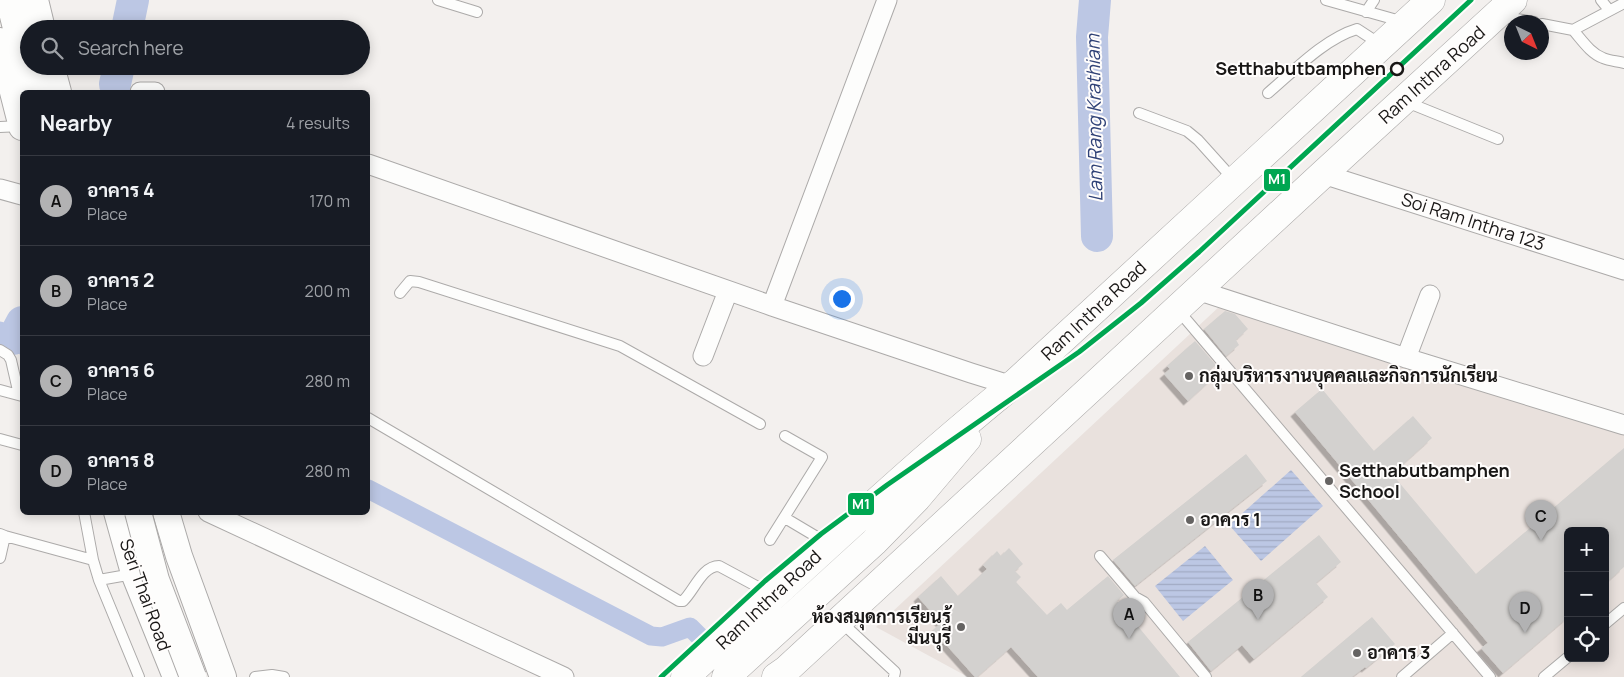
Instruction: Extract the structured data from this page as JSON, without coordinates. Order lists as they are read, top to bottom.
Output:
{
  "streets": {
    "highway": ["Ram Inthra Road"],
    "main road": ["Seri Thai Road"],
    "street": ["Soi Ram Inthra 123"]
  },
  "crossings": [
    ["Ram Inthra Road", "Soi Ram Inthra 123"]
  ],
  "water": ["Lam Rang Krathiam"],
  "places": [
    "Setthabutbamphen",
    "กลุ่มบริหารงานบุคคลและกิจการนักเรียน",
    "Setthabutbamphen School",
    "อาคาร 1",
    "ห้องสมุดการเรียนรู้ มีนบุรี",
    "อาคาร 3"
  ],
  "lines": ["transit line M1"],
  "north": "bottom right",
  "page": {
    "search": "Search here",
    "heading": ["Nearby", "4 results"],
    "list": [
      {
        "mark": "A",
        "name": "อาคาร 4",
        "note": "Place",
        "value": "170 m"
      },
      {
        "mark": "B",
        "name": "อาคาร 2",
        "note": "Place",
        "value": "200 m"
      },
      {
        "mark": "C",
        "name": "อาคาร 6",
        "note": "Place",
        "value": "280 m"
      },
      {
        "mark": "D",
        "name": "อาคาร 8",
        "note": "Place",
        "value": "280 m"
      }
    ],
    "pins": [
      "C",
      "B",
      "D",
      "A"
    ],
    "map_buttons": ["+", "−"]
  }
}
